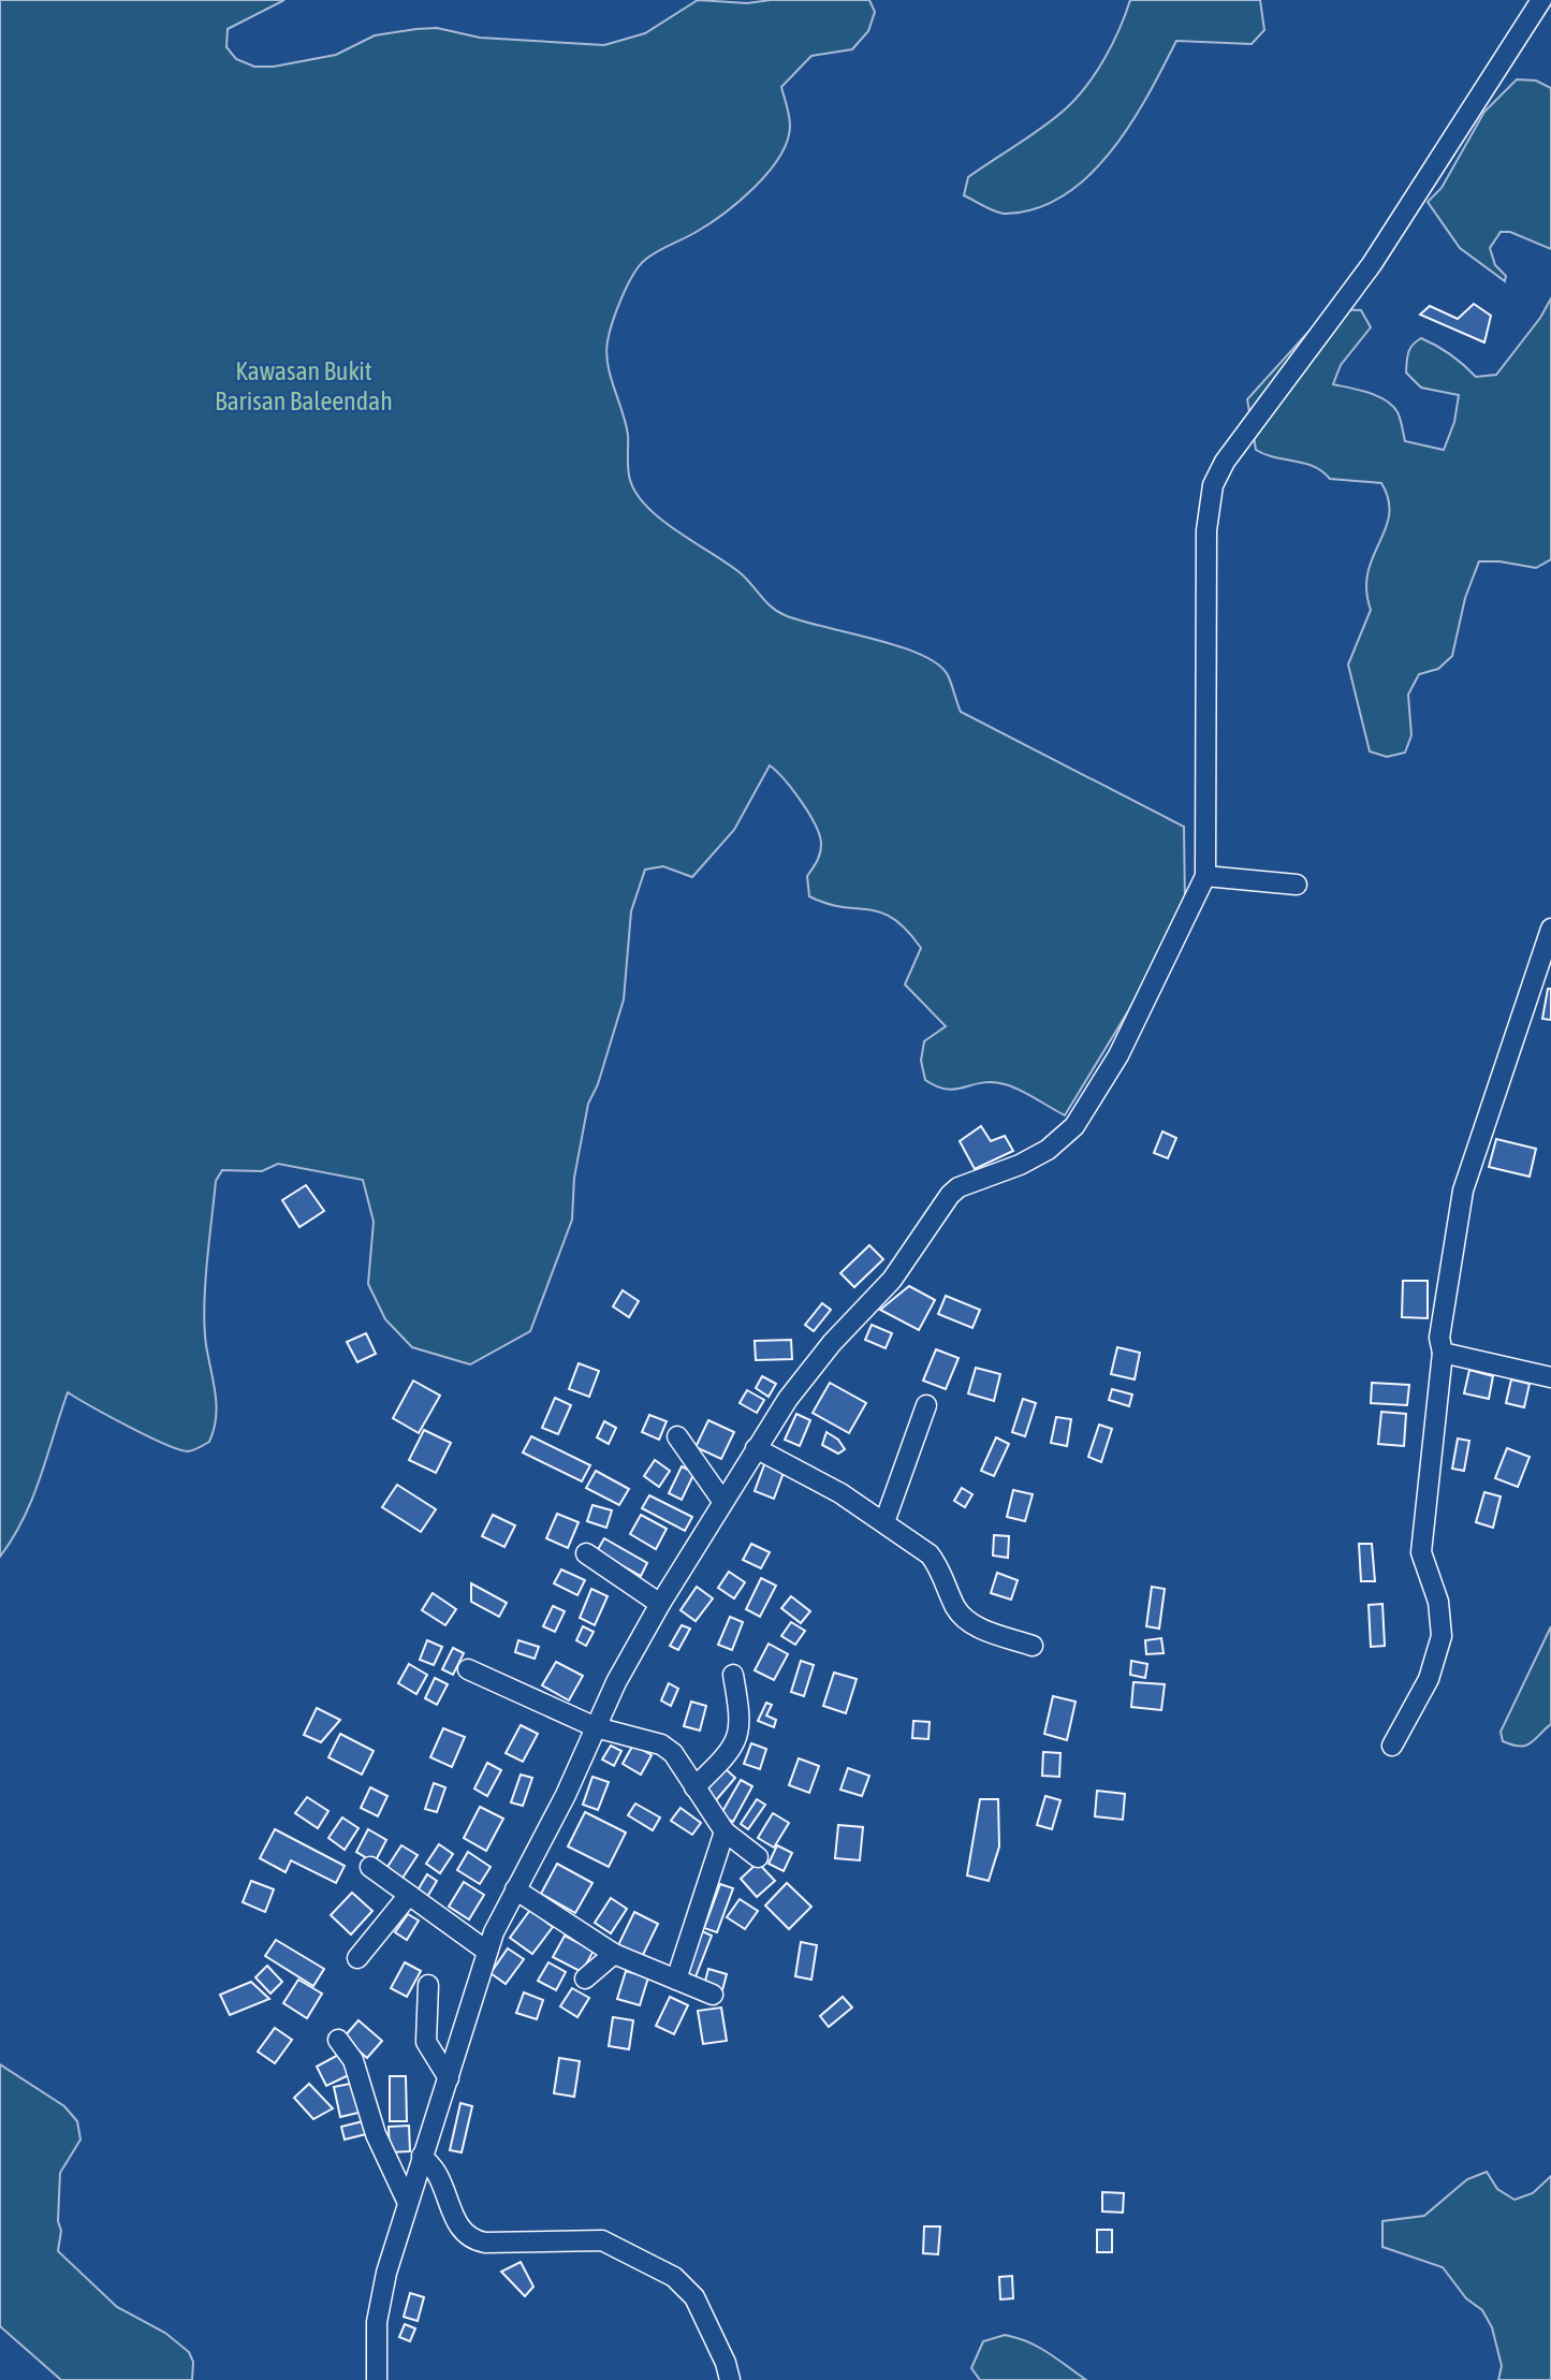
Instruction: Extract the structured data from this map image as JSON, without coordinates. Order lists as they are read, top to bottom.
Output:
{
  "parks": ["Kawasan Bukit Barisan Baleendah"]
}
